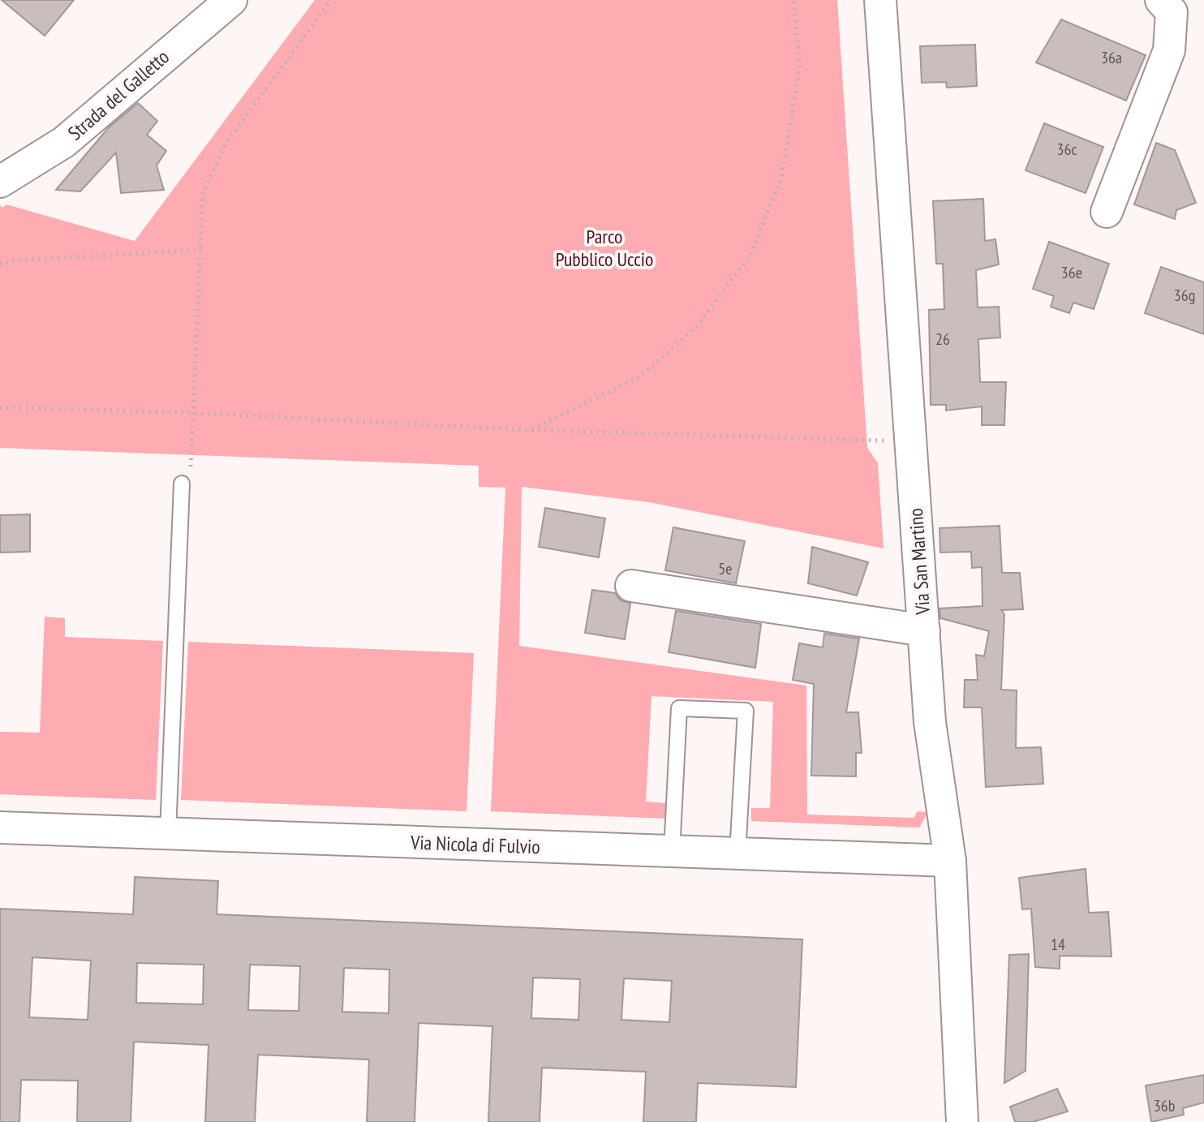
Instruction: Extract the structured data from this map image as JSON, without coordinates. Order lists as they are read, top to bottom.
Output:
{
  "streets": {
    "street": ["Strada del Galletto", "Via San Martino", "Via Nicola di Fulvio"]
  },
  "crossings": [
    ["Via San Martino", "Via Nicola di Fulvio"]
  ],
  "parks": ["Parco Pubblico Uccio"],
  "house_numbers": [
    "36a",
    "36c",
    "36e",
    "36g",
    "26",
    "5e",
    "14",
    "36b"
  ]
}
